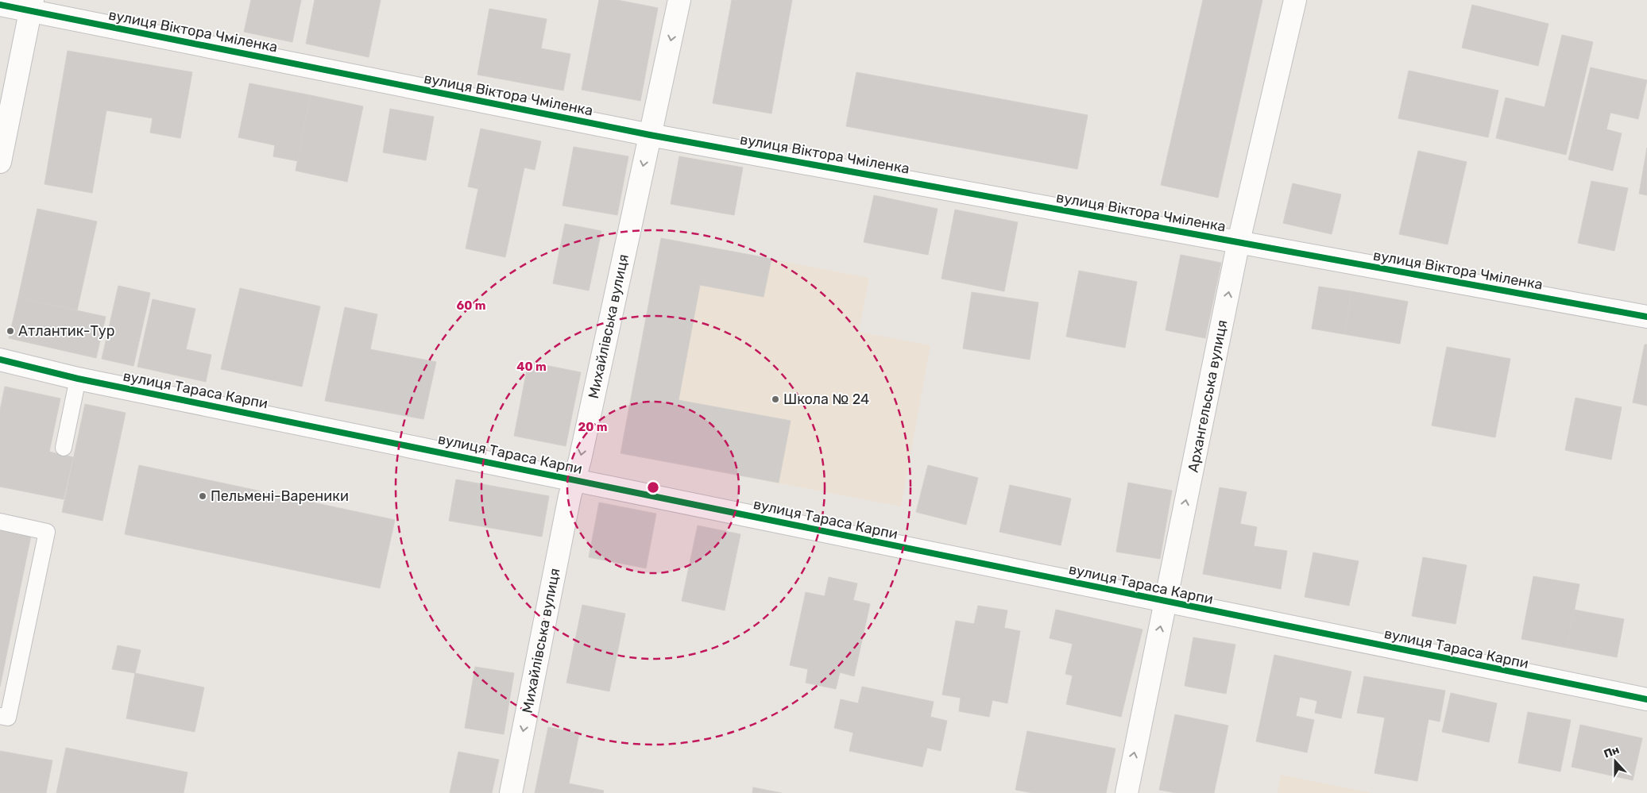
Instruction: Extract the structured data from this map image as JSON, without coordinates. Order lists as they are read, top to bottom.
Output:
{
  "streets": {
    "street": [
      "вулиця Віктора Чміленка",
      "Михайлівська вулиця",
      "вулиця Тараса Карпи",
      "Архангельська вулиця"
    ]
  },
  "crossings": [
    ["вулиця Віктора Чміленка", "Михайлівська вулиця"],
    ["вулиця Віктора Чміленка", "Архангельська вулиця"],
    ["Михайлівська вулиця", "вулиця Тараса Карпи"],
    ["вулиця Тараса Карпи", "Архангельська вулиця"]
  ],
  "one_way": ["Михайлівська вулиця", "Архангельська вулиця"],
  "places": ["Атлантик-Тур", "Школа № 24", "Пельмені-Вареники"],
  "north": "top",
  "rings": ["60 m", "40 m", "20 m"]
}
